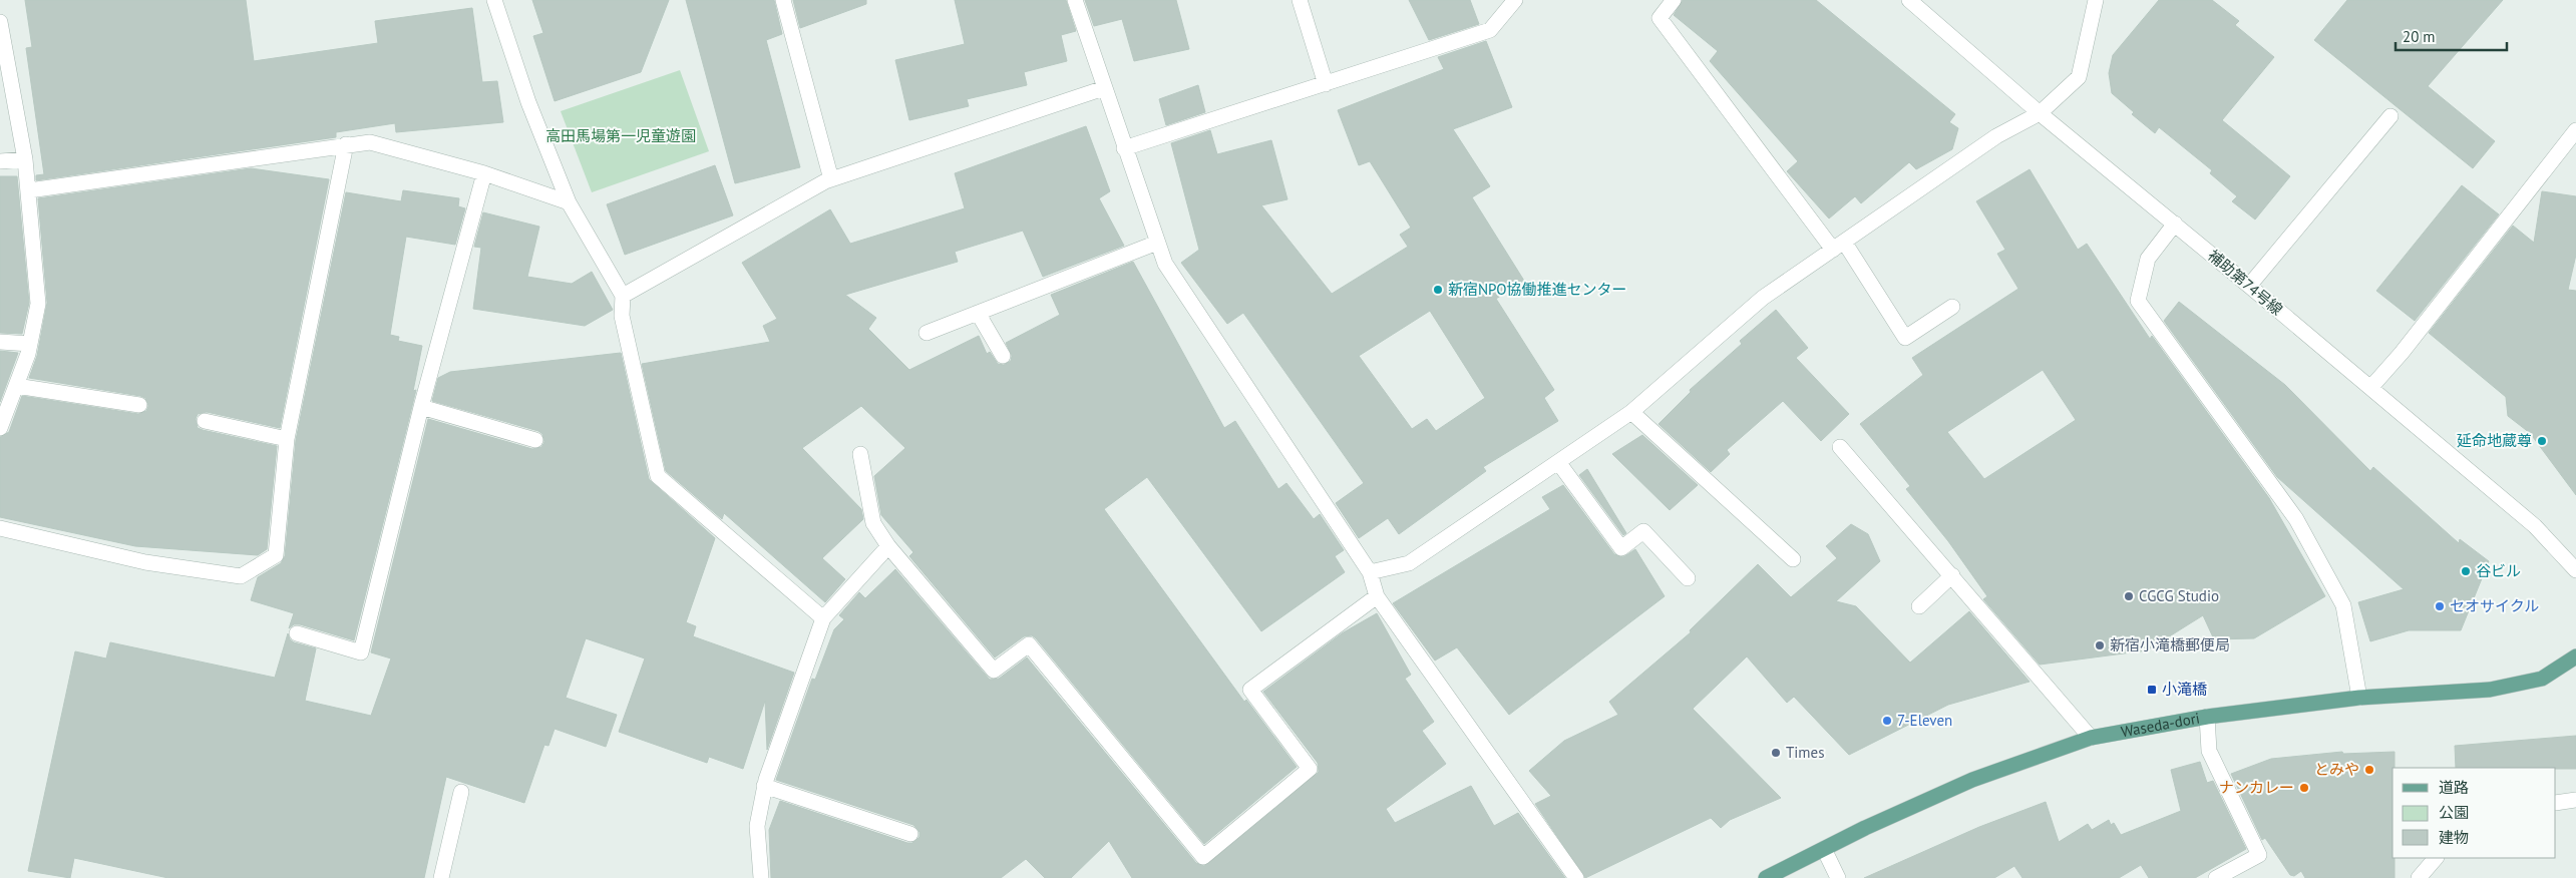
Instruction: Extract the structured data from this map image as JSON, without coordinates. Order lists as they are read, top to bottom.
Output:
{
  "streets": {
    "main road": ["Waseda-dori"],
    "street": ["補助第74号線"]
  },
  "parks": ["高田馬場第一児童遊園"],
  "places": {
    "other": [
      "新宿NPO協働推進センター",
      "延命地蔵尊",
      "谷ビル",
      "CGCG Studio",
      "セオサイクル",
      "新宿小滝橋郵便局",
      "7-Eleven",
      "Times",
      "とみや",
      "ナンカレー"
    ],
    "transit": ["小滝橋"]
  },
  "legend": ["道路", "公園", "建物"],
  "scale_bar": "20 m"
}
